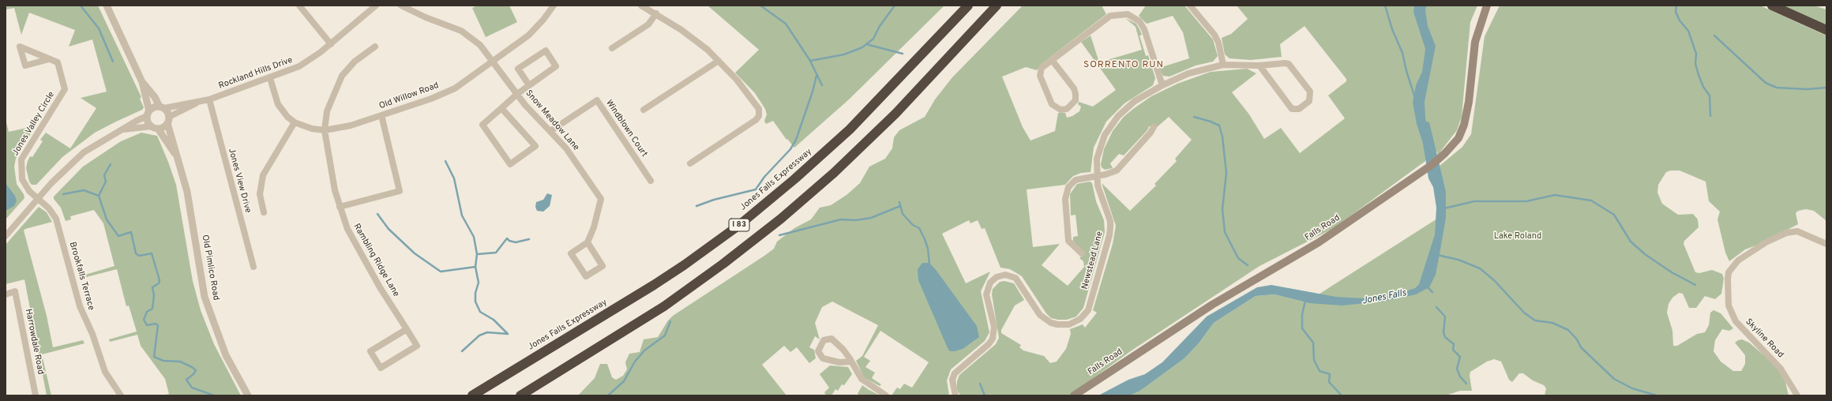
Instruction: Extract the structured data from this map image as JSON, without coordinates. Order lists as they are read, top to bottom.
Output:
{
  "streets": {
    "highway": ["Jones Falls Expressway", "I 83"],
    "main road": ["Falls Road"],
    "street": [
      "Rockland Hills Drive",
      "Old Willow Road",
      "Snow Meadow Lane",
      "Jones Valley Circle",
      "Windblown Court",
      "Jones View Drive",
      "Rambling Ridge Lane",
      "Newstead Lane",
      "Old Pimlico Road",
      "Brookfalls Terrace",
      "Skyline Road",
      "Harrowdale Road"
    ]
  },
  "crossings": [
    ["Rockland Hills Drive", "Old Willow Road"],
    ["Rockland Hills Drive", "Jones View Drive"],
    ["Rockland Hills Drive", "Old Pimlico Road"],
    ["Old Willow Road", "Snow Meadow Lane"],
    ["Old Willow Road", "Rambling Ridge Lane"],
    ["Snow Meadow Lane", "Windblown Court"],
    ["Jones Valley Circle", "Brookfalls Terrace"]
  ],
  "districts": ["SORRENTO RUN"],
  "water": ["Jones Falls"],
  "parks": ["Lake Roland"]
}
